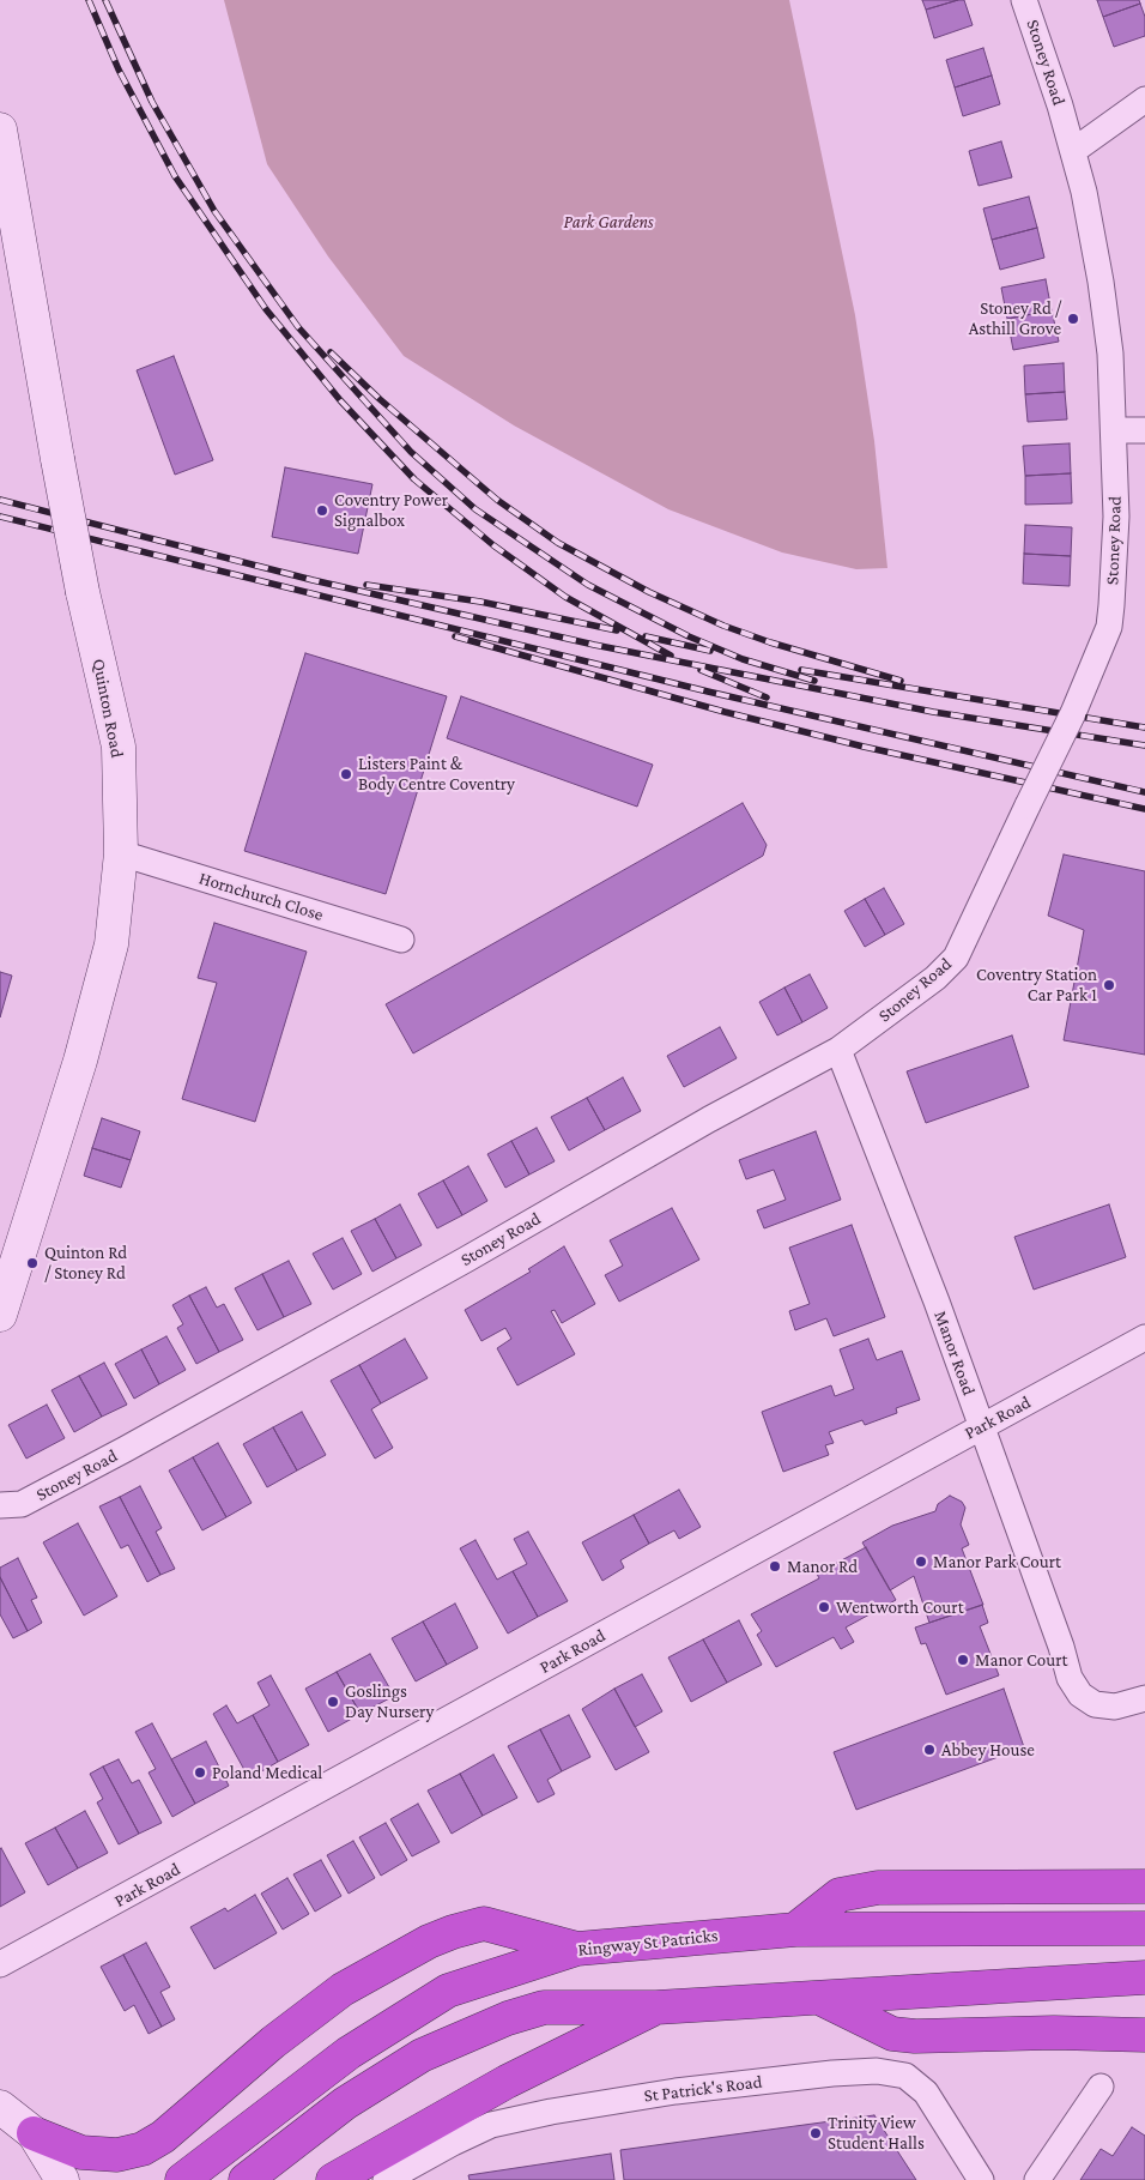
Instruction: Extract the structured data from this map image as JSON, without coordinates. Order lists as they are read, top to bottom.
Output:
{
  "streets": {
    "highway": ["Ringway St Patricks"],
    "street": [
      "Stoney Road",
      "Quinton Road",
      "Hornchurch Close",
      "Manor Road",
      "Park Road",
      "St Patrick's Road"
    ]
  },
  "crossings": [
    ["Stoney Road", "Manor Road"],
    ["Quinton Road", "Hornchurch Close"],
    ["Manor Road", "Park Road"]
  ],
  "parks": ["Park Gardens"],
  "places": [
    "Stoney Rd / Asthill Grove",
    "Coventry Power Signalbox",
    "Listers Paint & Body Centre Coventry",
    "Coventry Station Car Park 1",
    "Quinton Rd / Stoney Rd",
    "Manor Park Court",
    "Manor Rd",
    "Wentworth Court",
    "Manor Court",
    "Goslings Day Nursery",
    "Abbey House",
    "Poland Medical",
    "Trinity View Student Halls"
  ]
}
